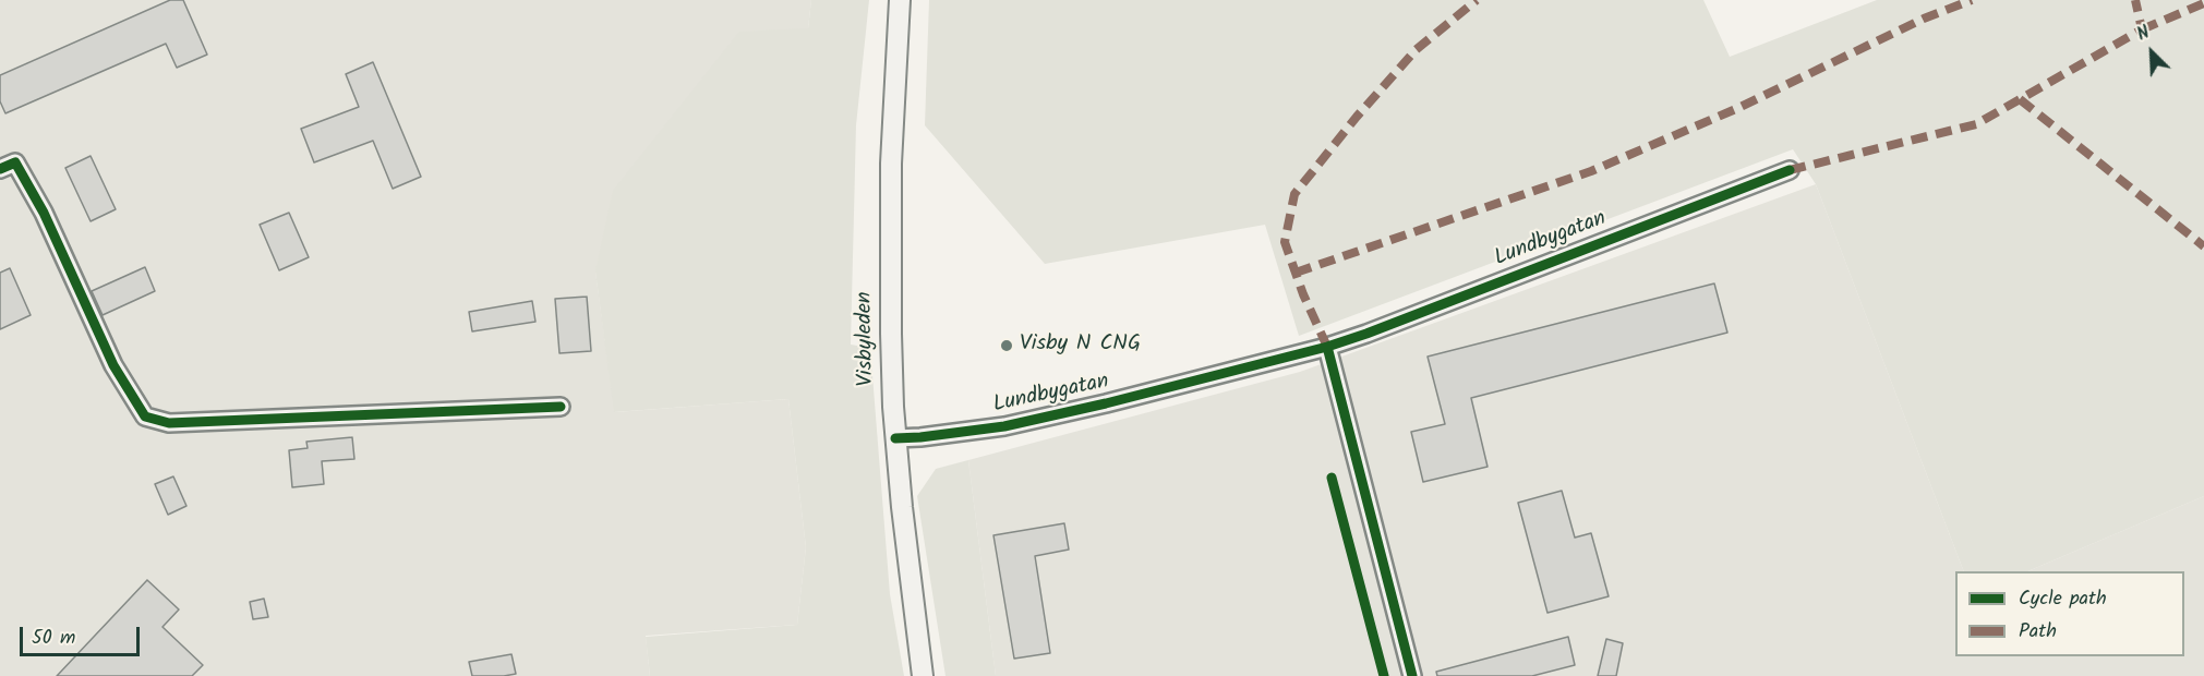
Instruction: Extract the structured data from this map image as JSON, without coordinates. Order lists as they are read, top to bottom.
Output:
{
  "streets": {
    "main road": ["Visbyleden"],
    "street": ["Lundbygatan"]
  },
  "crossings": [
    ["Lundbygatan", "Visbyleden"]
  ],
  "places": ["Visby N CNG"],
  "legend": ["Cycle path", "Path"],
  "scale_bar": "50 m",
  "north": "top left"
}
